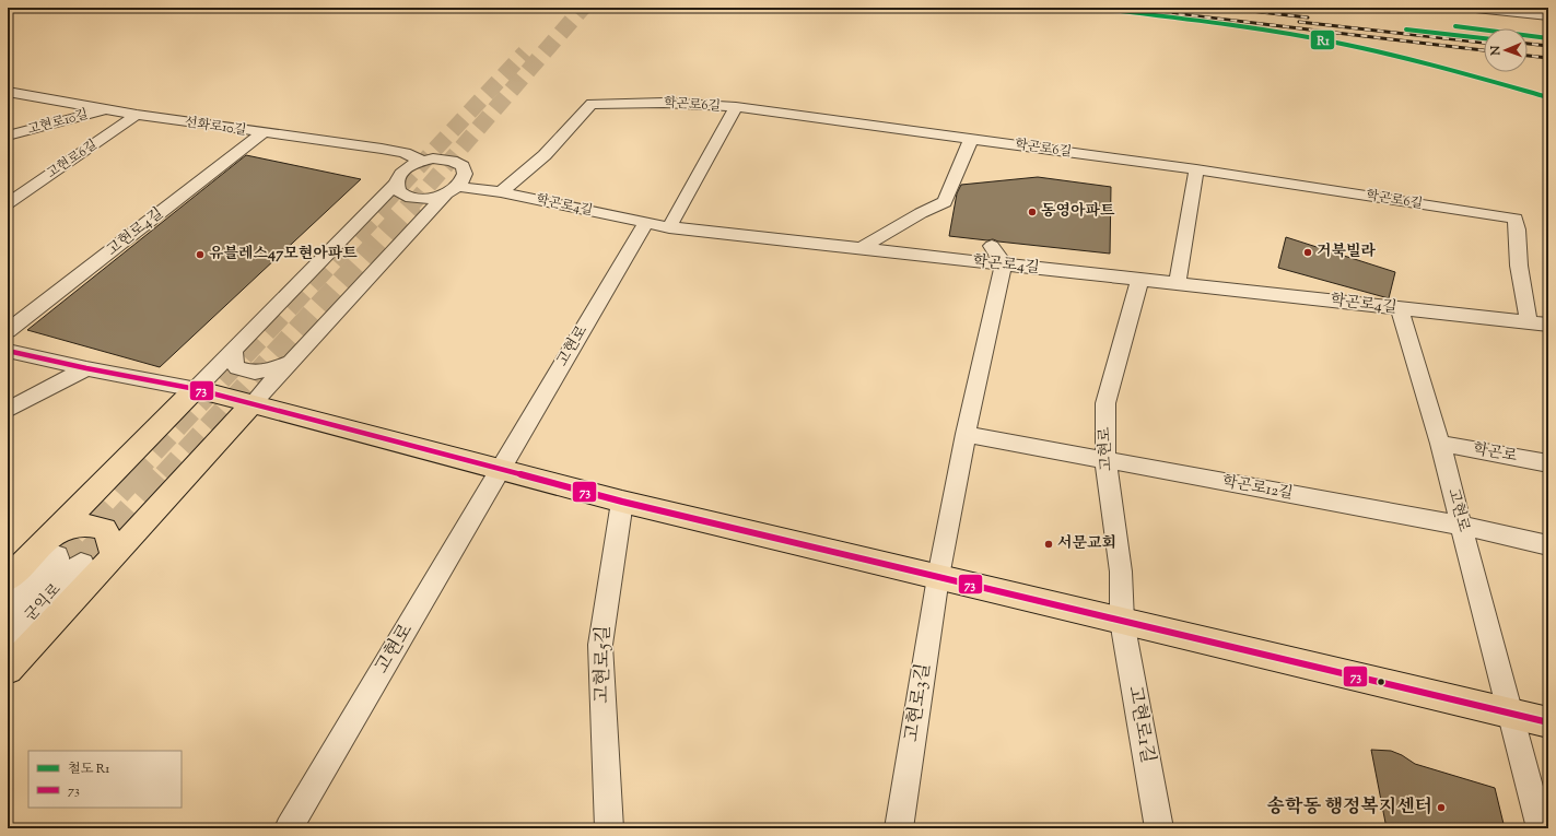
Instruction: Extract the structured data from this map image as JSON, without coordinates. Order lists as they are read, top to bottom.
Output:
{
  "streets": {
    "street": [
      "학곤로6길",
      "고현로10길",
      "선화로10길",
      "고현로6길",
      "학곤로4길",
      "고현로4길",
      "고현로",
      "학곤로",
      "학곤로12길",
      "군익로",
      "고현로5길",
      "고현로3길",
      "고현로1길"
    ]
  },
  "crossings": [
    ["학곤로6길", "학곤로4길"],
    ["고현로10길", "선화로10길"],
    ["선화로10길", "고현로6길"],
    ["선화로10길", "고현로4길"],
    ["학곤로4길", "고현로"],
    ["고현로", "학곤로"],
    ["고현로", "학곤로12길"],
    ["고현로", "고현로1길"]
  ],
  "places": [
    "동영아파트",
    "거북빌라",
    "유블레스47모현아파트",
    "서문교회",
    "송학동 행정복지센터"
  ],
  "lines": ["rail line R1", "transit line 73"],
  "legend": ["철도 R1", "73"],
  "north": "left"
}
